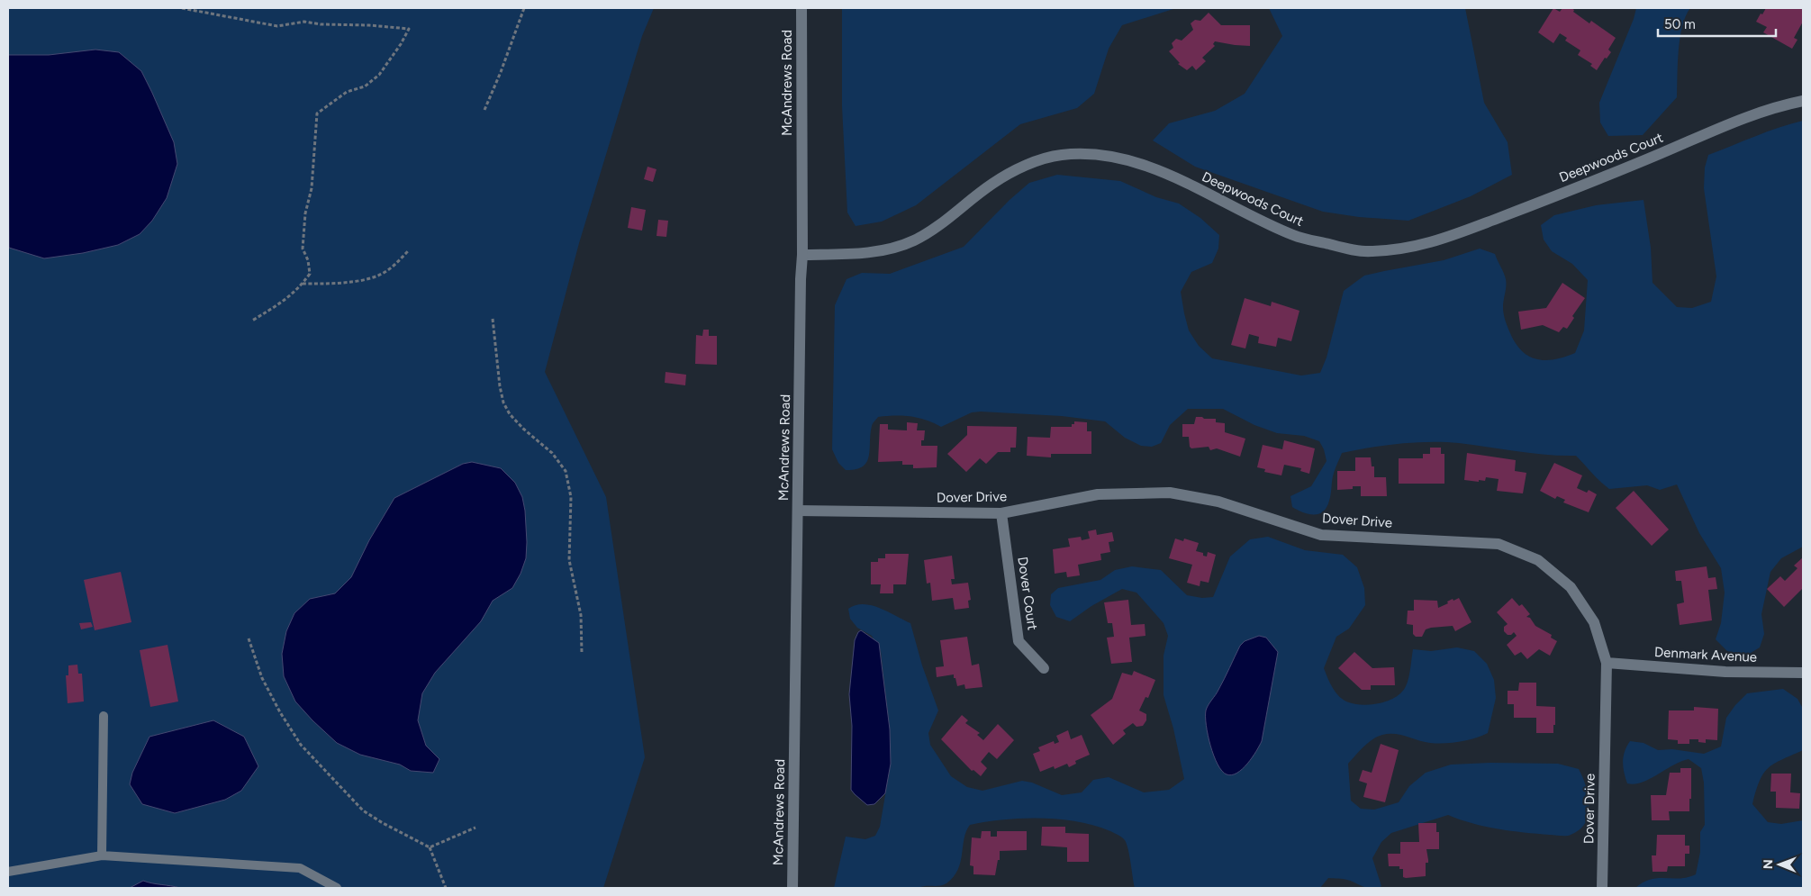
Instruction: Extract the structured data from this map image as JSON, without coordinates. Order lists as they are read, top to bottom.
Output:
{
  "streets": {
    "street": [
      "McAndrews Road",
      "Deepwoods Court",
      "Dover Drive",
      "Dover Court",
      "Denmark Avenue"
    ]
  },
  "crossings": [
    ["McAndrews Road", "Deepwoods Court"],
    ["McAndrews Road", "Dover Drive"],
    ["Dover Drive", "Dover Court"],
    ["Dover Drive", "Denmark Avenue"]
  ],
  "scale_bar": "50 m",
  "north": "left"
}
